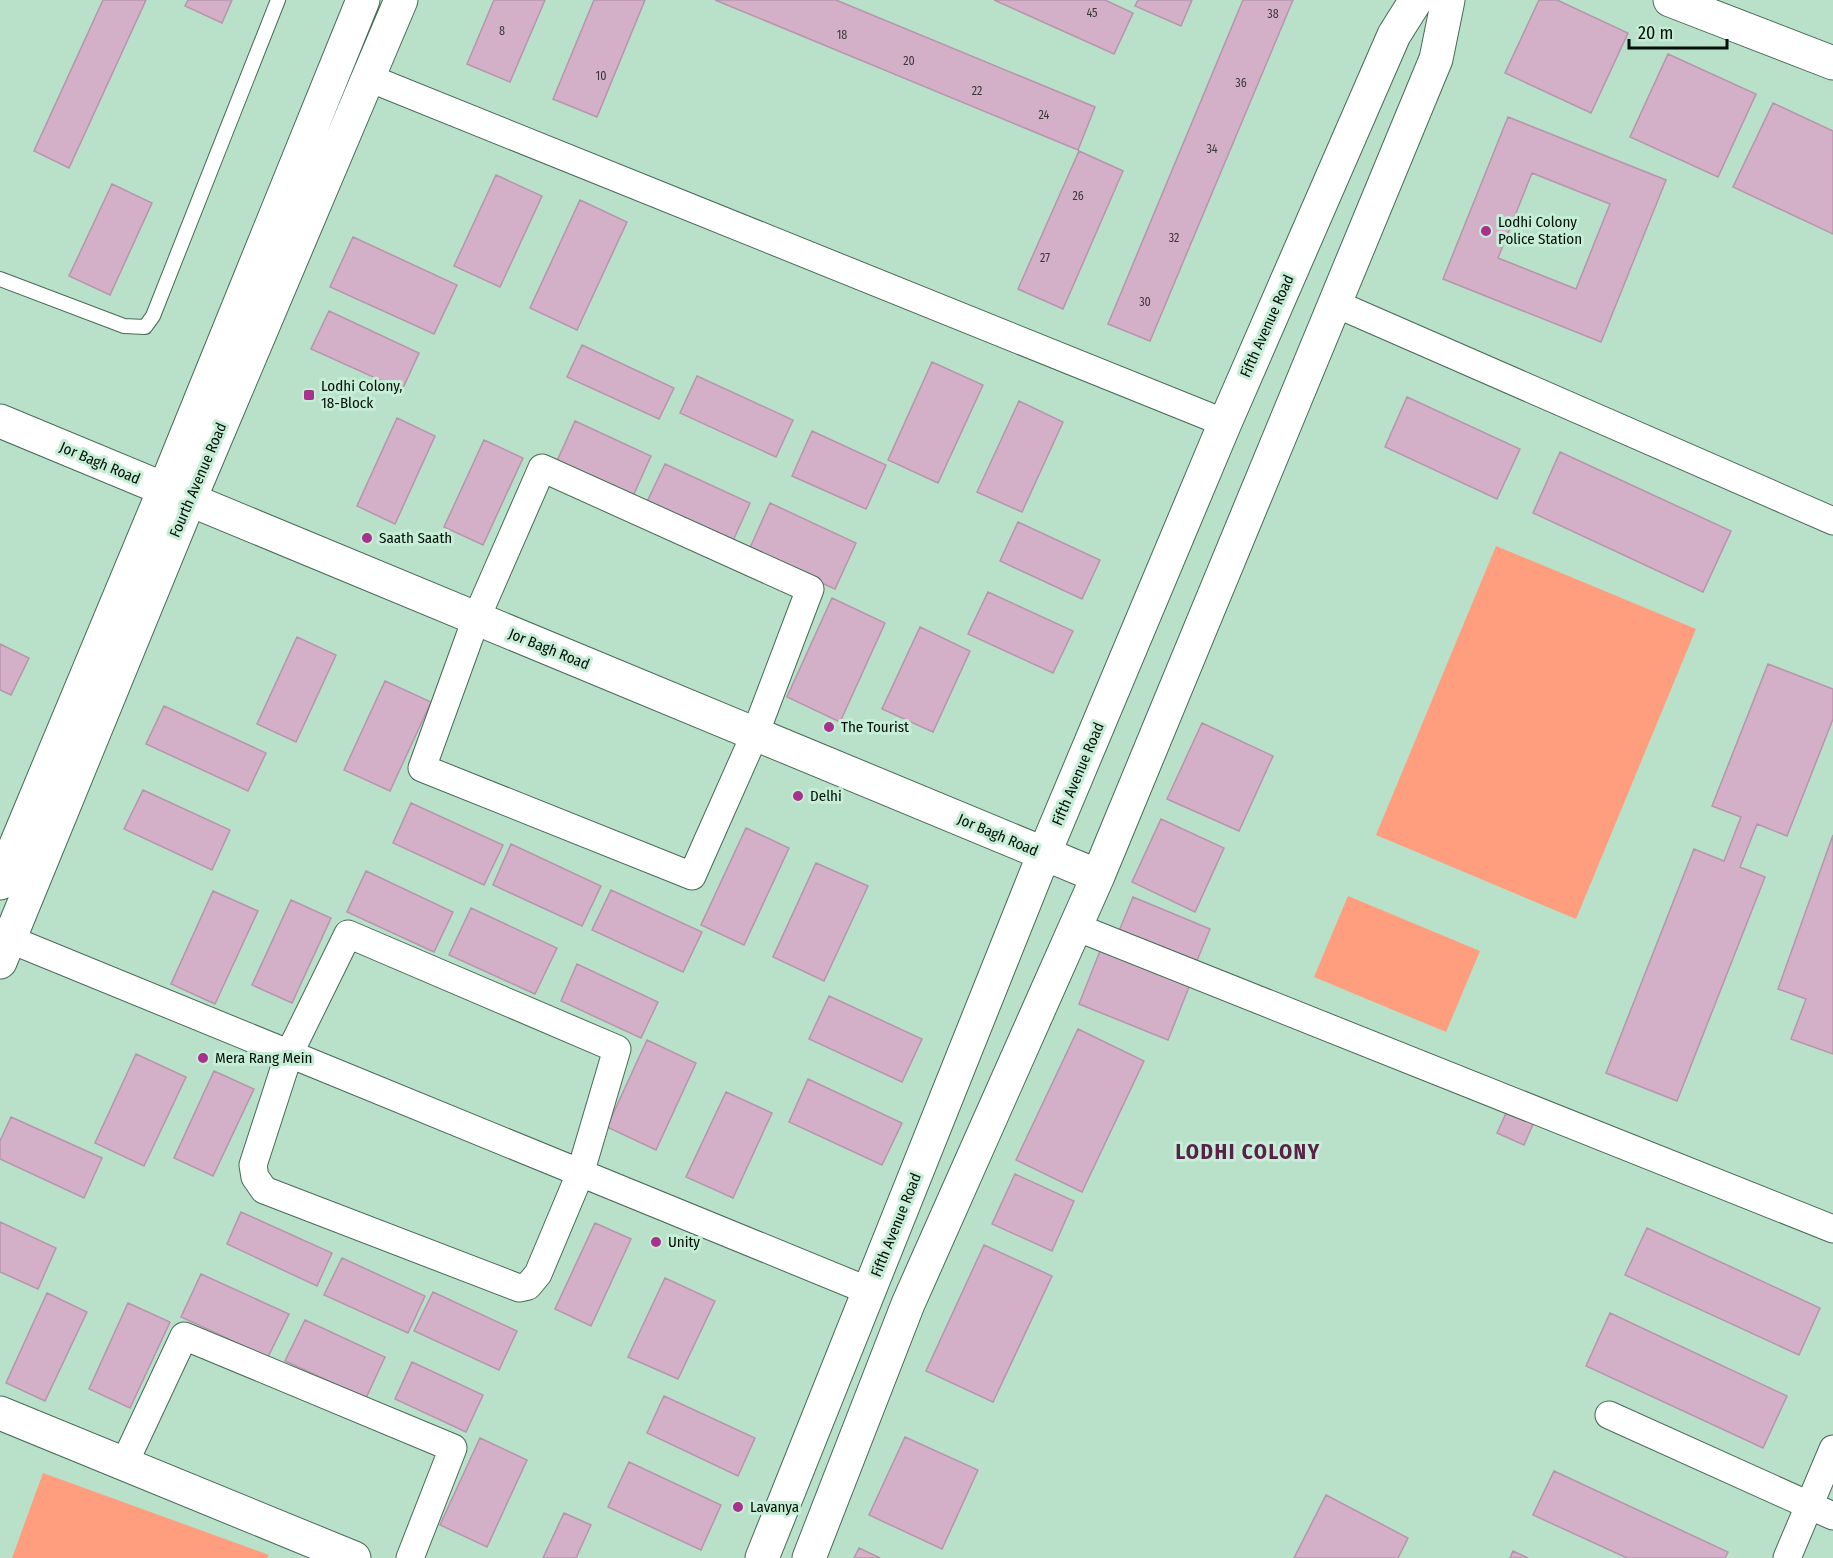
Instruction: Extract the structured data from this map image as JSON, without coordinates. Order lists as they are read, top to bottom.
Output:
{
  "streets": {
    "street": ["Fifth Avenue Road", "Jor Bagh Road", "Fourth Avenue Road"]
  },
  "crossings": [
    ["Fifth Avenue Road", "Jor Bagh Road"],
    ["Jor Bagh Road", "Fourth Avenue Road"]
  ],
  "districts": ["LODHI COLONY"],
  "places": {
    "other": [
      "Lodhi Colony Police Station",
      "Saath Saath",
      "The Tourist",
      "Delhi",
      "Mera Rang Mein",
      "Unity",
      "Lavanya"
    ],
    "transit": ["Lodhi Colony, 18-Block"]
  },
  "house_numbers": [
    "45",
    "38",
    "8",
    "18",
    "20",
    "10",
    "36",
    "22",
    "24",
    "34",
    "26",
    "32",
    "27",
    "30"
  ],
  "scale_bar": "20 m"
}
